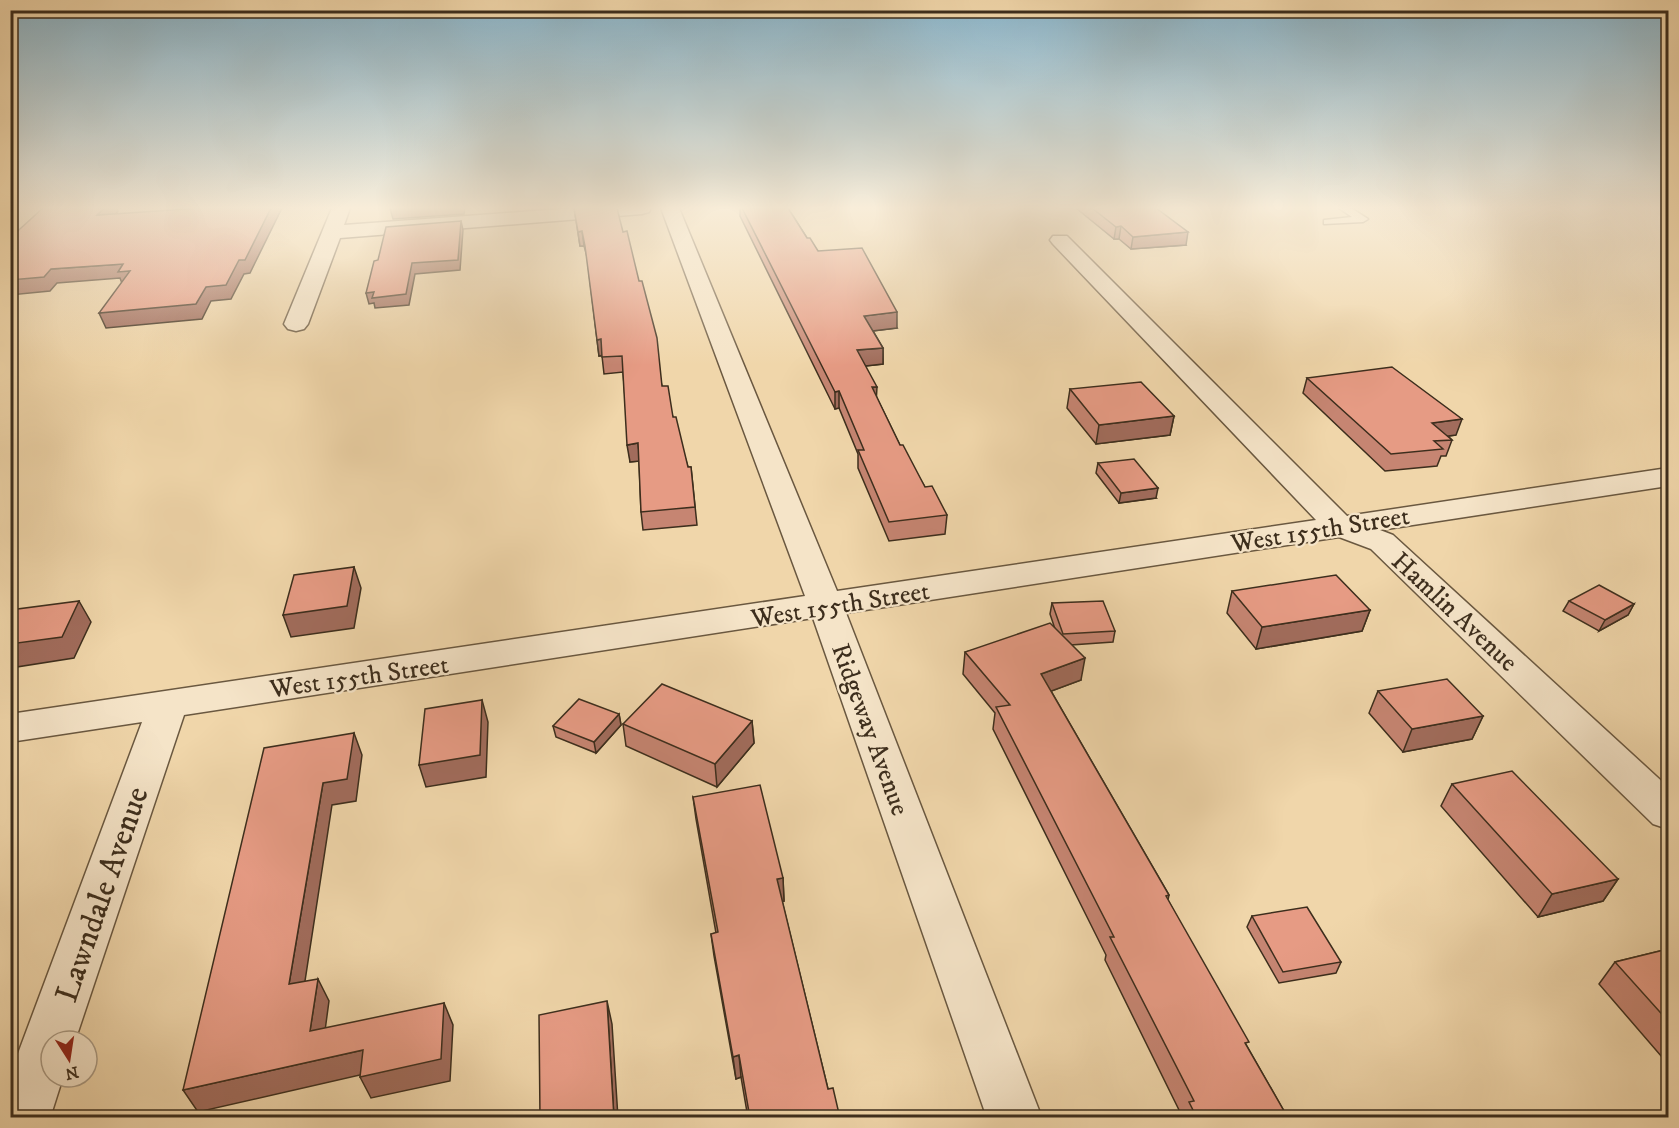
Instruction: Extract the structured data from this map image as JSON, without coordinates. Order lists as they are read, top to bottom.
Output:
{
  "streets": {
    "street": [
      "West 155th Street",
      "Hamlin Avenue",
      "Ridgeway Avenue",
      "Lawndale Avenue"
    ]
  },
  "crossings": [
    ["West 155th Street", "Hamlin Avenue"],
    ["West 155th Street", "Ridgeway Avenue"],
    ["West 155th Street", "Lawndale Avenue"]
  ],
  "north": "bottom"
}
